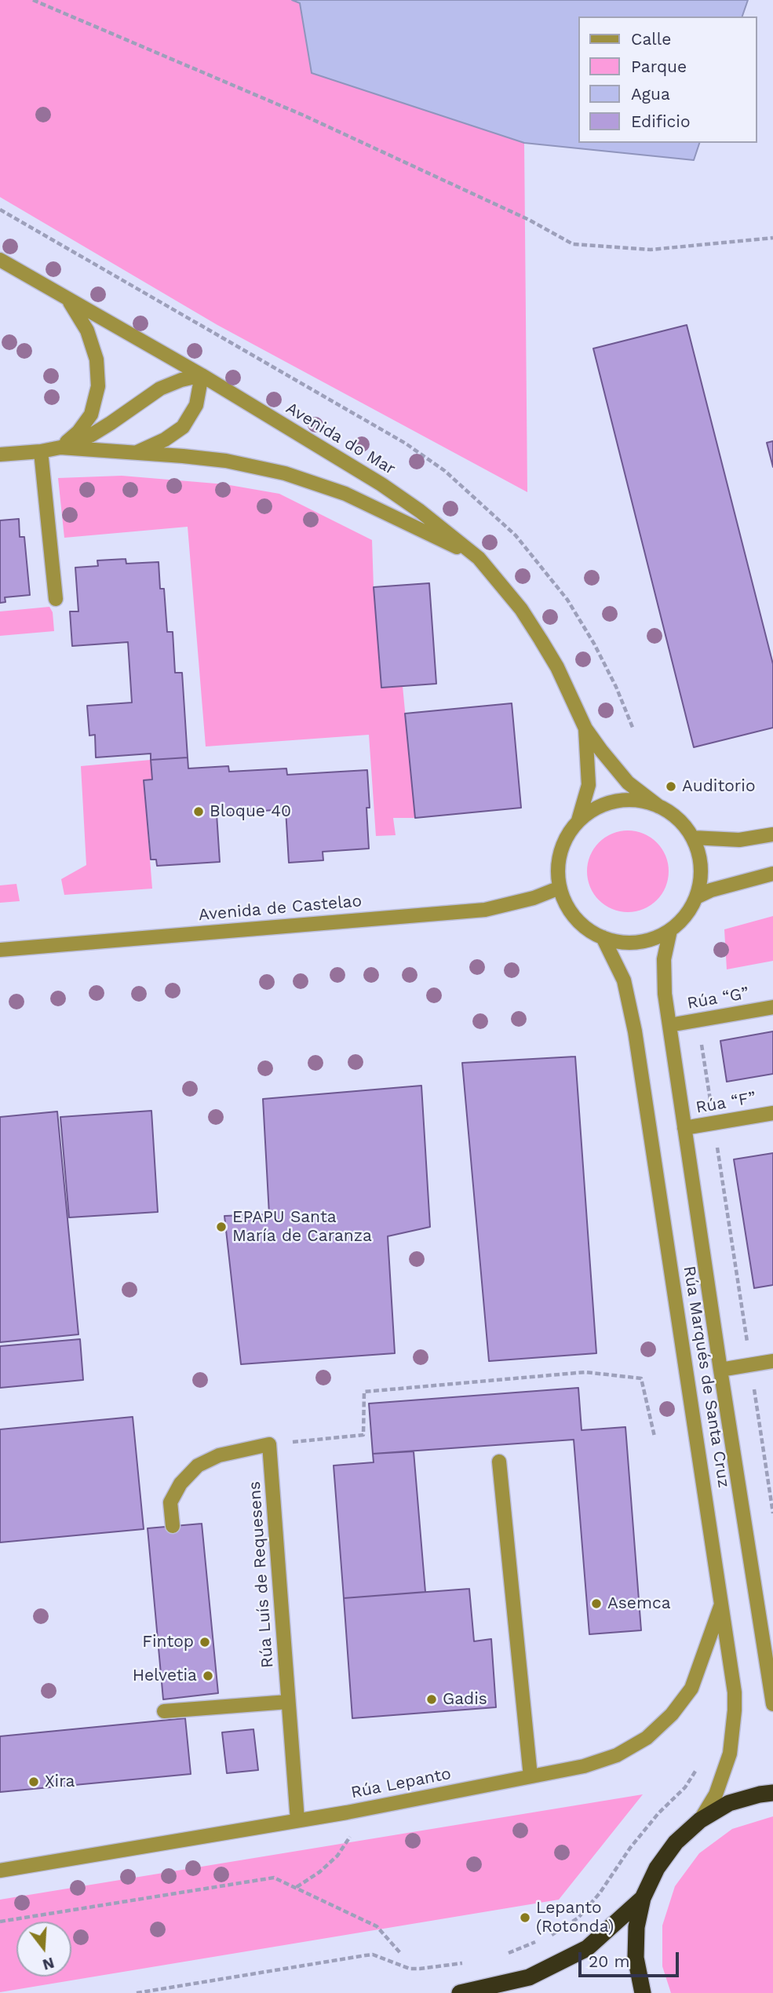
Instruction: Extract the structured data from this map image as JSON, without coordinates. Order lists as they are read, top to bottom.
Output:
{
  "streets": {
    "street": [
      "Avenida do Mar",
      "Avenida de Castelao",
      "Rúa “G”",
      "Rúa “F”",
      "Rúa Marqués de Santa Cruz",
      "Rúa Luís de Requesens",
      "Rúa Lepanto"
    ]
  },
  "crossings": [
    ["Avenida do Mar", "Avenida de Castelao"],
    ["Avenida do Mar", "Rúa Marqués de Santa Cruz"],
    ["Avenida de Castelao", "Rúa Marqués de Santa Cruz"],
    ["Rúa “G”", "Rúa Marqués de Santa Cruz"],
    ["Rúa “F”", "Rúa Marqués de Santa Cruz"],
    ["Rúa Marqués de Santa Cruz", "Rúa Lepanto"],
    ["Rúa Luís de Requesens", "Rúa Lepanto"]
  ],
  "places": [
    "Auditorio",
    "Bloque 40",
    "EPAPU Santa María de Caranza",
    "Asemca",
    "Fintop",
    "Helvetia",
    "Gadis",
    "Xira",
    "Lepanto (Rotonda)"
  ],
  "legend": [
    "Calle",
    "Parque",
    "Agua",
    "Edificio"
  ],
  "scale_bar": "20 m",
  "north": "bottom"
}
